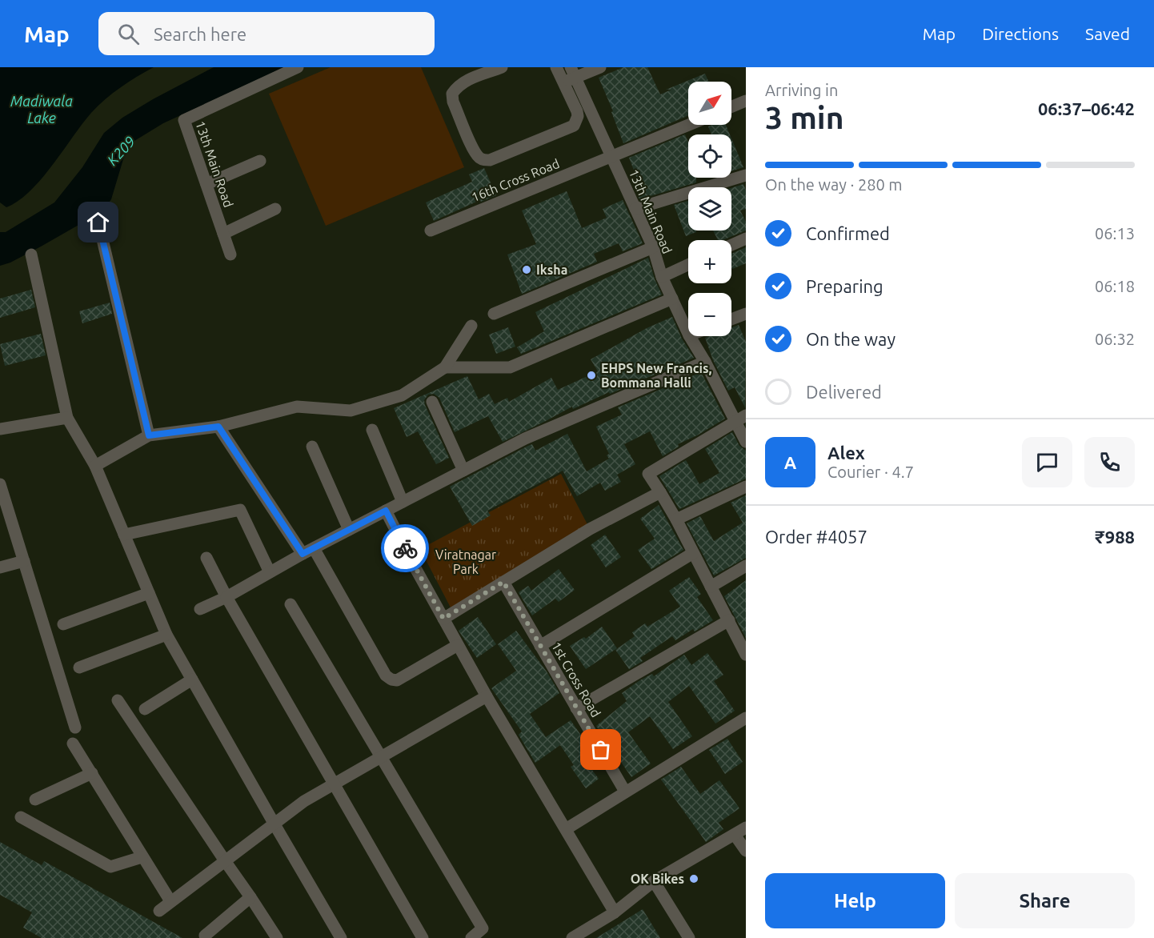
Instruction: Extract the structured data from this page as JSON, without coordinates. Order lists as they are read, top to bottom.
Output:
{
  "streets": {
    "street": ["13th Main Road", "16th Cross Road", "1st Cross Road"]
  },
  "crossings": [
    ["13th Main Road", "16th Cross Road"]
  ],
  "water": ["Madiwala Lake", "K209"],
  "parks": ["Viratnagar Park"],
  "places": ["Iksha", "EHPS New Francis, Bommana Halli", "OK Bikes"],
  "north": "top right",
  "page": {
    "header": "Map",
    "search": "Search here",
    "nav": ["Map", "Directions", "Saved"],
    "heading": ["3 min", "Arriving in", "06:37–06:42"],
    "panel": [
      "Alex",
      "Courier · 4.7",
      "Order #4057",
      "₹988"
    ],
    "map_buttons": ["+", "−"],
    "bar": "On the way · 280 m",
    "list": [
      ["Confirmed", "06:13"],
      ["Preparing", "06:18"],
      ["On the way", "06:32"],
      "Delivered"
    ],
    "round": "A",
    "buttons": ["Help", "Share"]
  }
}
